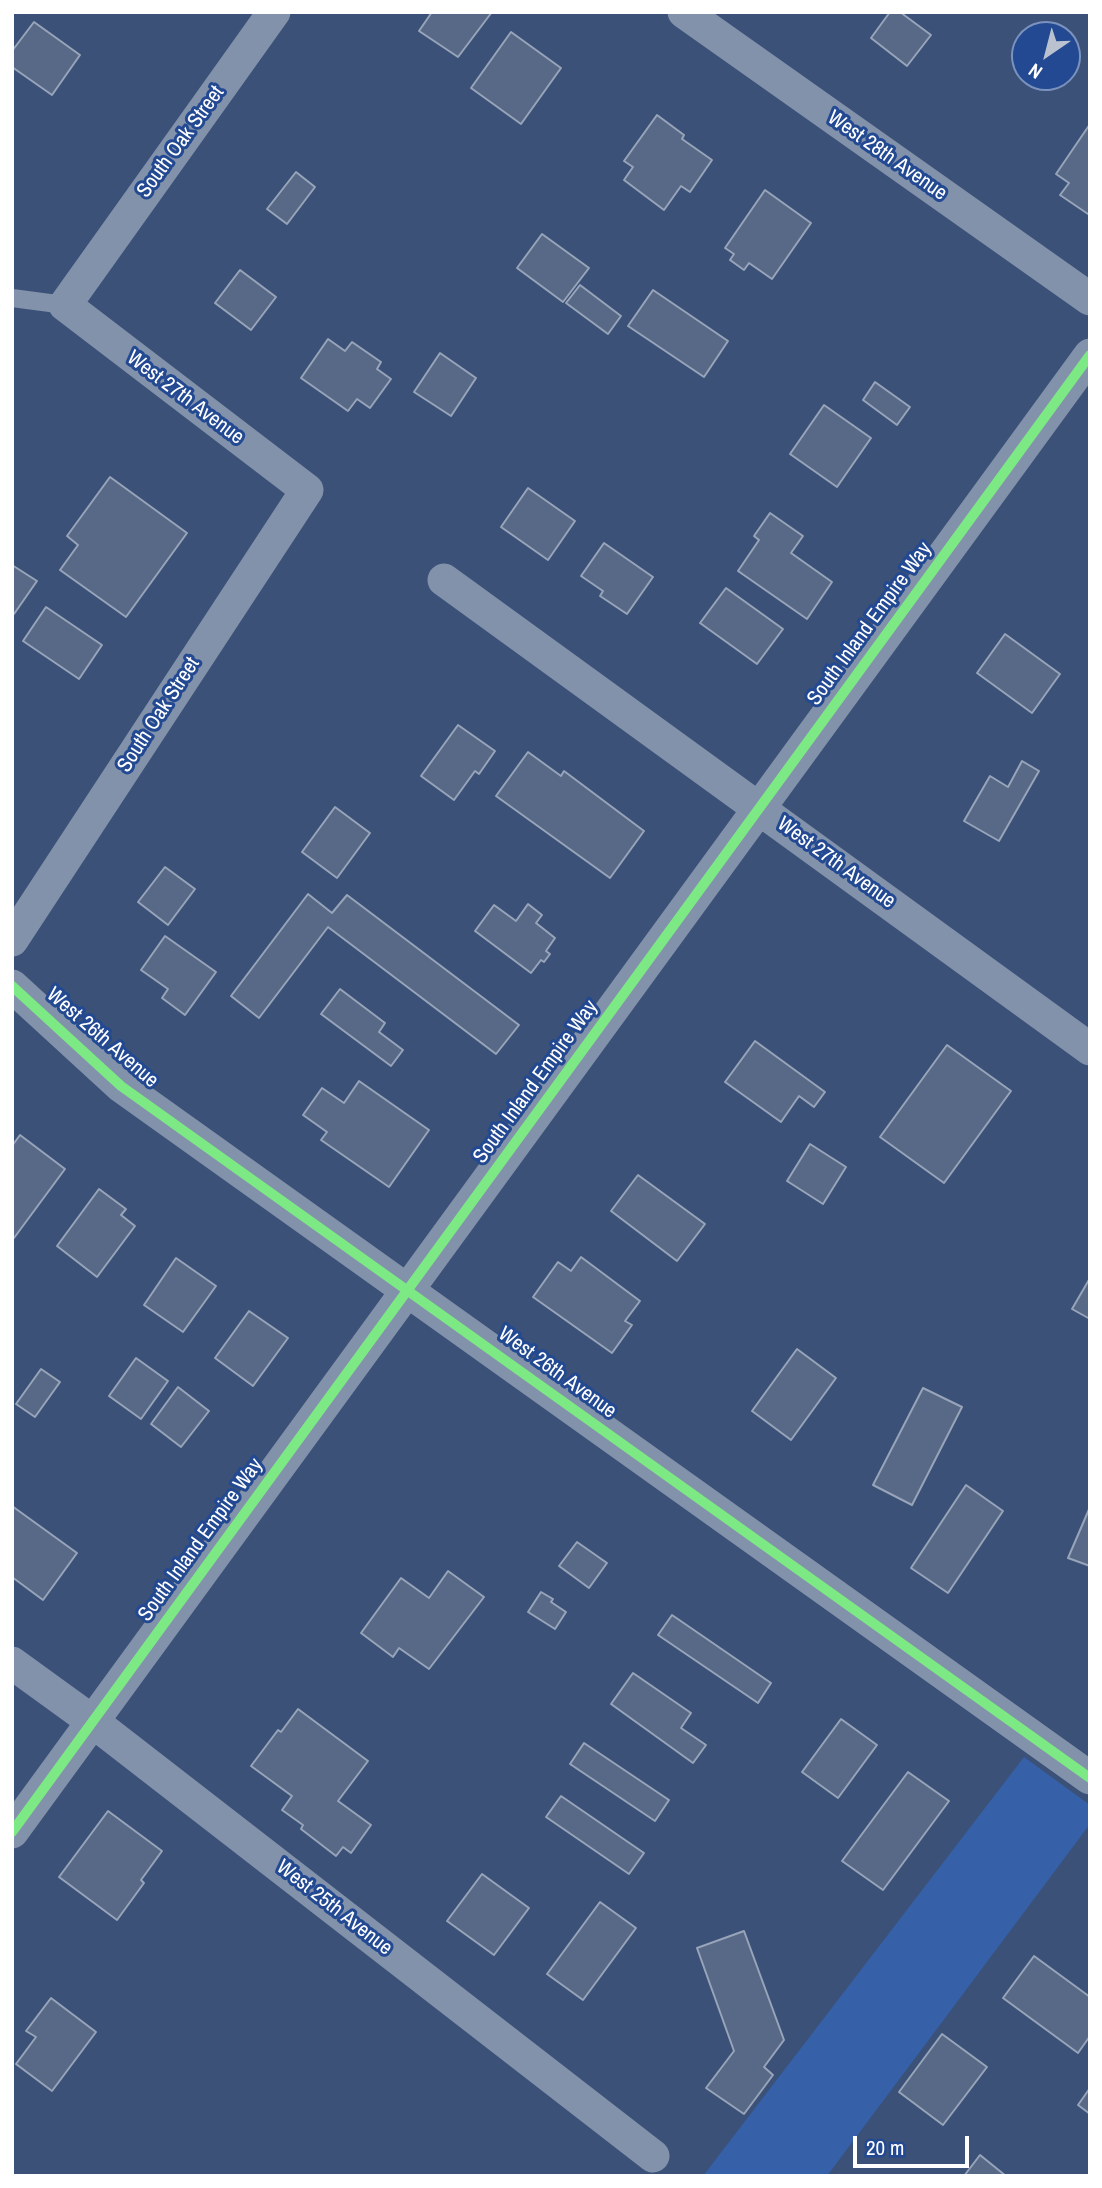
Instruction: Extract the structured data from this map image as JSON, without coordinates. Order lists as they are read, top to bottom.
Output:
{
  "streets": {
    "street": [
      "South Oak Street",
      "West 28th Avenue",
      "West 27th Avenue",
      "South Inland Empire Way",
      "West 26th Avenue",
      "West 25th Avenue"
    ]
  },
  "crossings": [
    ["South Oak Street", "West 27th Avenue"],
    ["West 27th Avenue", "South Inland Empire Way"],
    ["South Inland Empire Way", "West 26th Avenue"],
    ["South Inland Empire Way", "West 25th Avenue"]
  ],
  "scale_bar": "20 m",
  "north": "bottom left"
}
